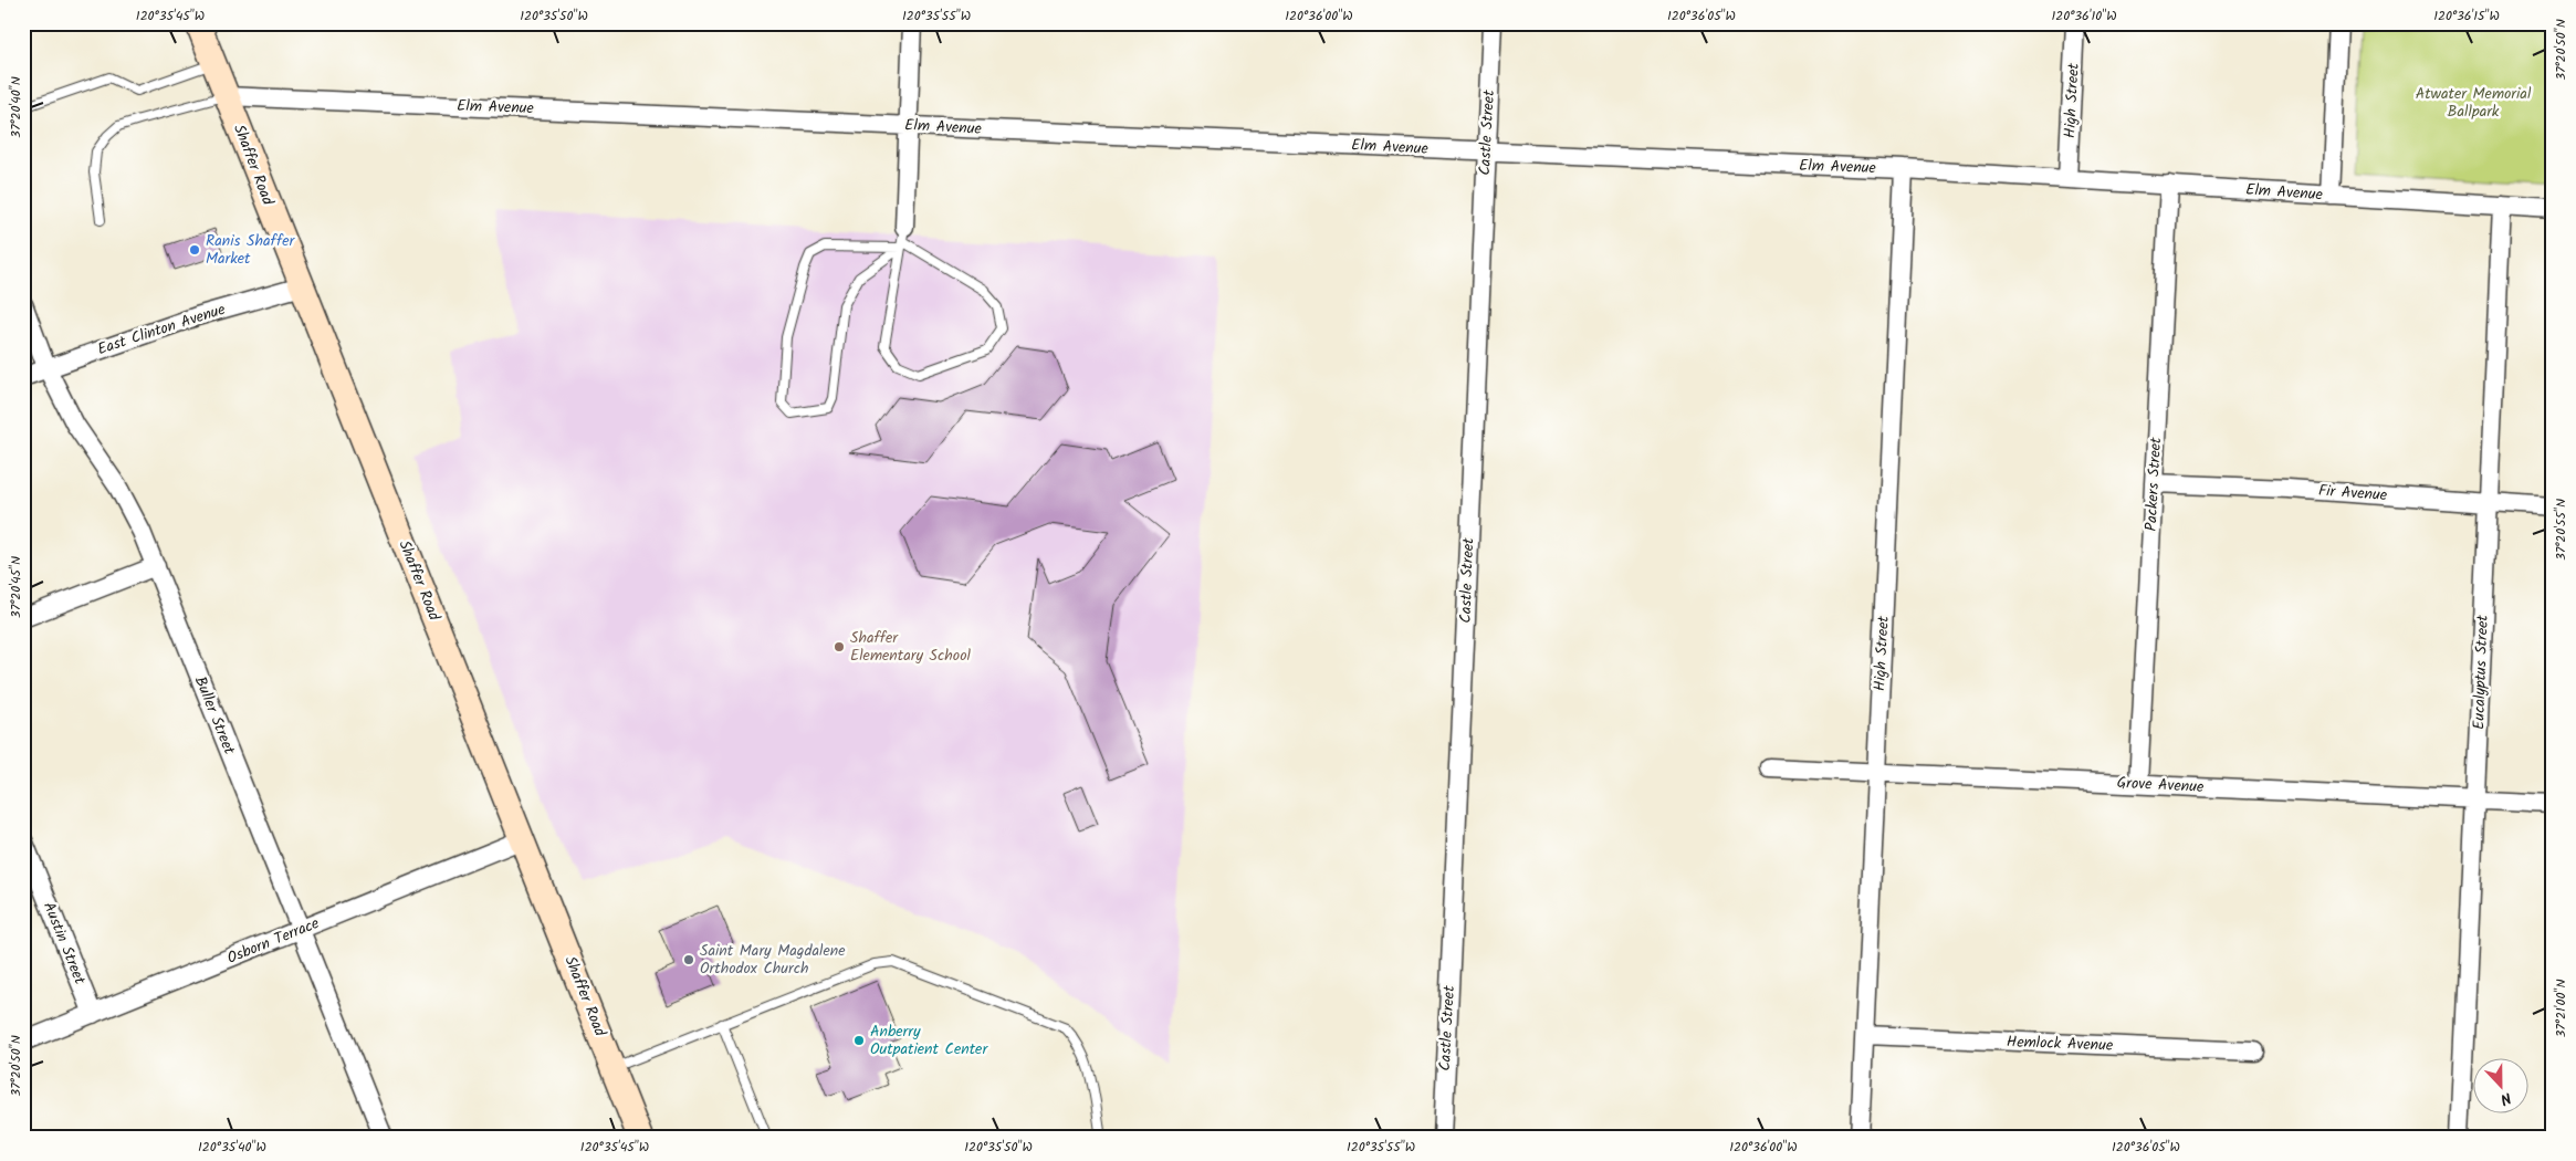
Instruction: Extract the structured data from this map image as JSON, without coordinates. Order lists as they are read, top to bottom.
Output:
{
  "streets": {
    "main road": ["Shaffer Road"],
    "street": [
      "High Street",
      "Elm Avenue",
      "Castle Street",
      "East Clinton Avenue",
      "Packers Street",
      "Fir Avenue",
      "Eucalyptus Street",
      "Buller Street",
      "Grove Avenue",
      "Osborn Terrace",
      "Austin Street",
      "Hemlock Avenue"
    ]
  },
  "crossings": [
    ["High Street", "Elm Avenue"],
    ["High Street", "Grove Avenue"],
    ["High Street", "Hemlock Avenue"],
    ["Elm Avenue", "Castle Street"],
    ["Elm Avenue", "Shaffer Road"],
    ["Elm Avenue", "Packers Street"],
    ["Elm Avenue", "Eucalyptus Street"],
    ["Shaffer Road", "East Clinton Avenue"],
    ["Shaffer Road", "Osborn Terrace"],
    ["East Clinton Avenue", "Buller Street"],
    ["Packers Street", "Fir Avenue"],
    ["Packers Street", "Grove Avenue"],
    ["Fir Avenue", "Eucalyptus Street"],
    ["Eucalyptus Street", "Grove Avenue"],
    ["Buller Street", "Osborn Terrace"],
    ["Osborn Terrace", "Austin Street"]
  ],
  "parks": ["Atwater Memorial Ballpark"],
  "places": [
    "Ranis Shaffer Market",
    "Shaffer Elementary School",
    "Saint Mary Magdalene Orthodox Church",
    "Anberry Outpatient Center"
  ],
  "north": "bottom",
  "coordinates": [
    "120°35'45\"W",
    "120°35'50\"W",
    "120°35'55\"W",
    "120°36'00\"W",
    "120°36'05\"W",
    "120°36'10\"W",
    "120°36'15\"W",
    "37°20'50\"N",
    "37°20'40\"N",
    "37°20'55\"N",
    "37°20'45\"N",
    "37°21'00\"N",
    "120°35'40\"W"
  ]
}
